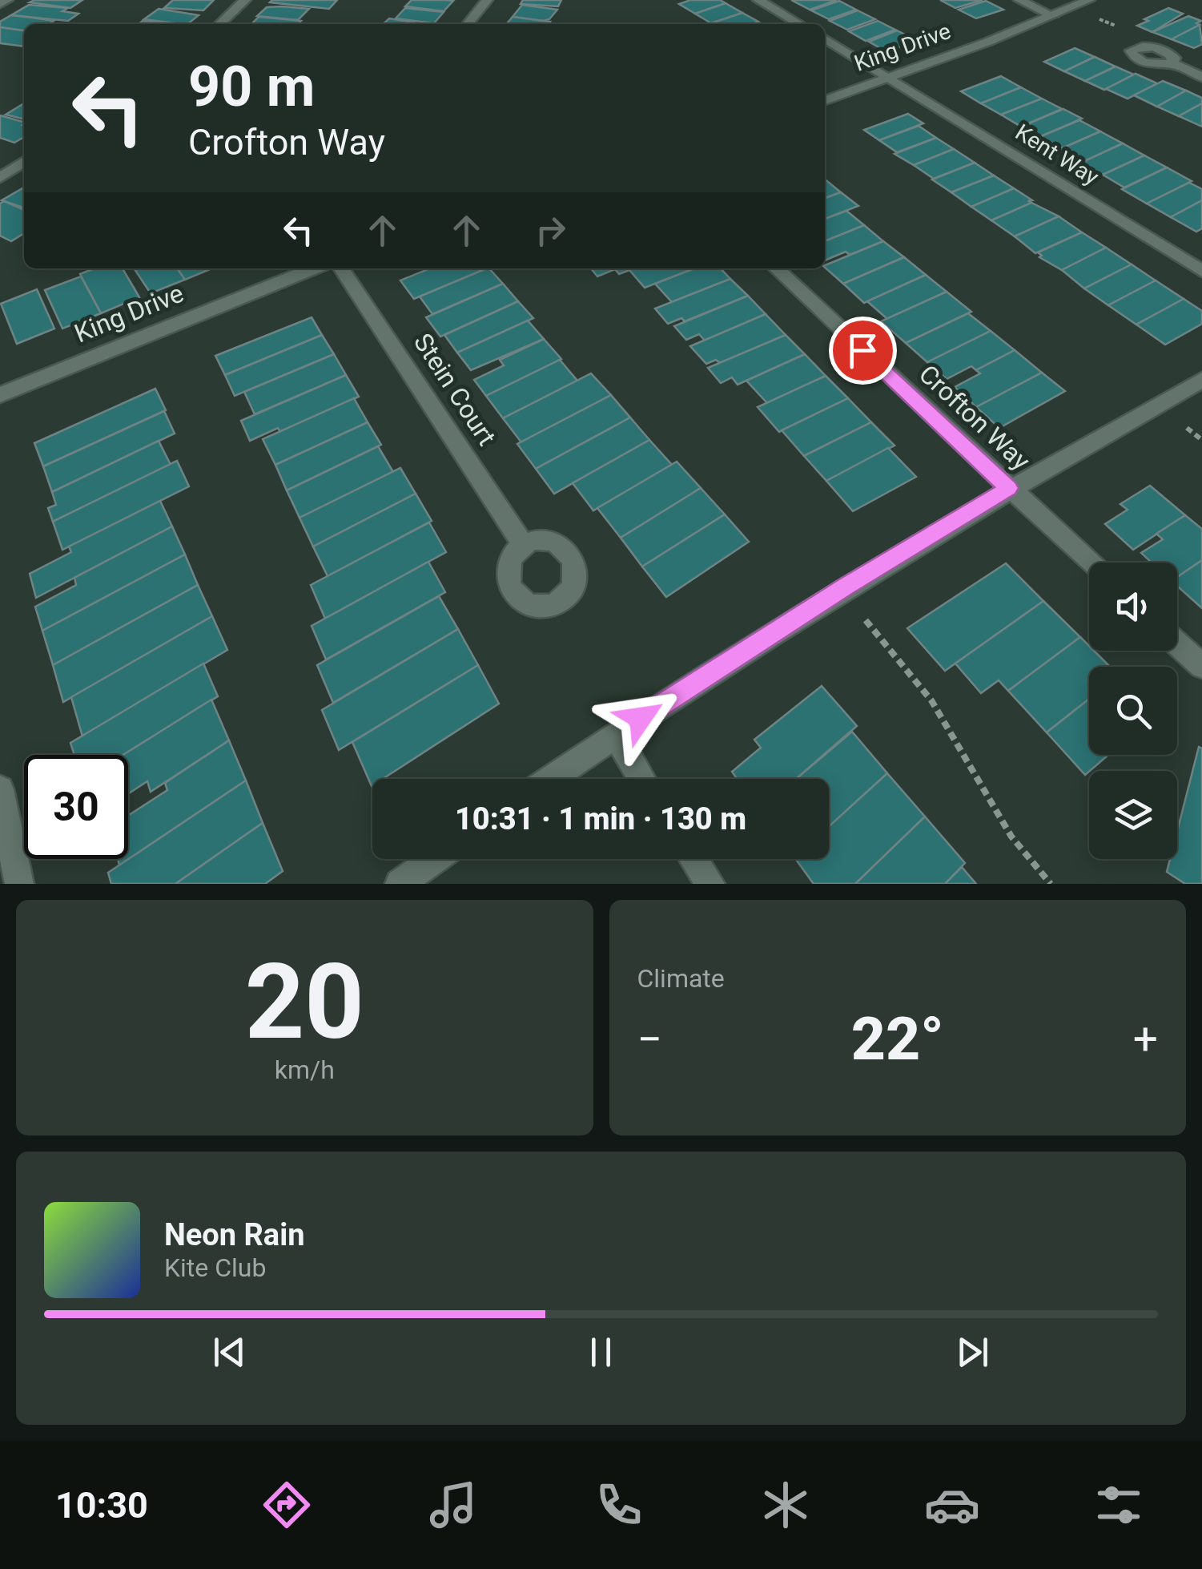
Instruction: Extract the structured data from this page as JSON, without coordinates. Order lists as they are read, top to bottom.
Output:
{
  "streets": {
    "street": [
      "King Drive",
      "Kent Way",
      "Stein Court",
      "Crofton Way"
    ]
  },
  "crossings": [
    ["King Drive", "Kent Way"]
  ],
  "page": {
    "turn": ["90 m", "Crofton Way"],
    "limit": "30",
    "trip": "10:31 · 1 min · 130 m",
    "tile": [
      ["20", "km/h"],
      "Climate"
    ],
    "heat": ["−", "22°", "+"],
    "song": ["Neon Rain", "Kite Club"],
    "tabs": "10:30"
  }
}
